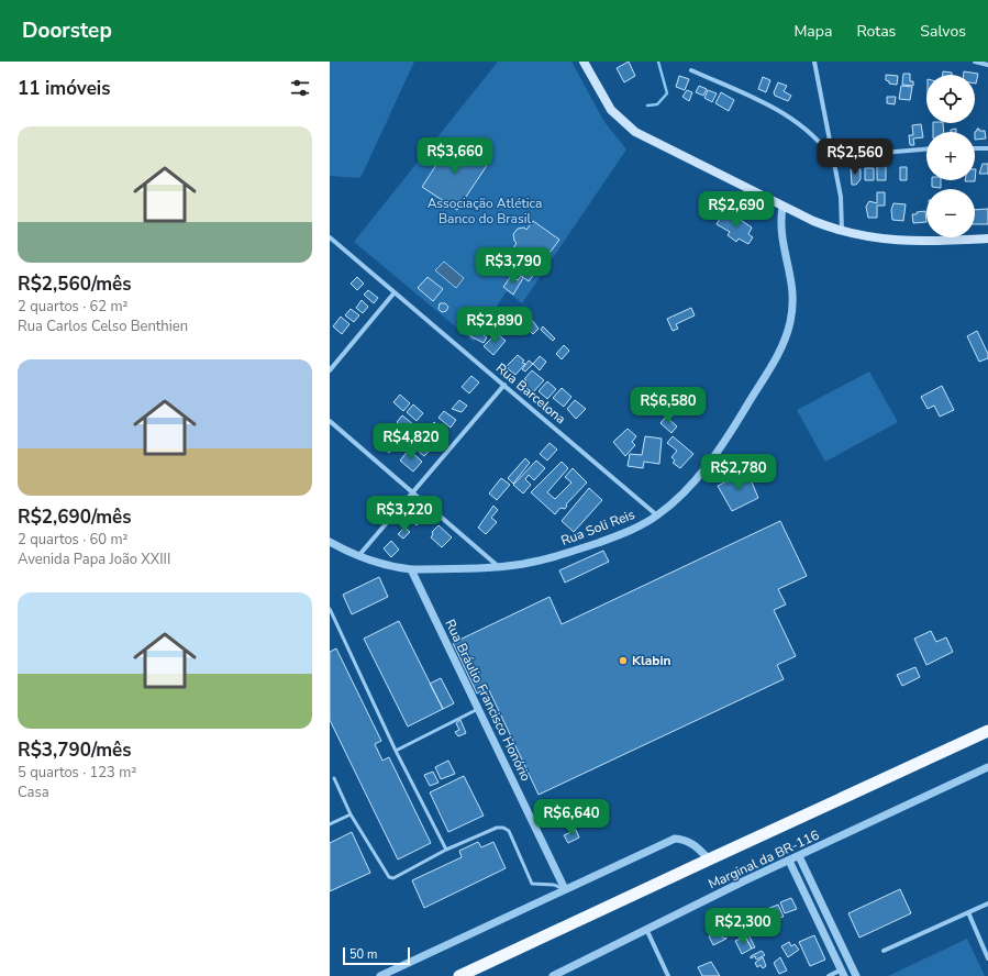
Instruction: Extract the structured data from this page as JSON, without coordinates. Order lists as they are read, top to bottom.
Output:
{
  "streets": {
    "street": [
      "Rua Barcelona",
      "Rua Soli Reis",
      "Rua Bráulio Francisco Honório",
      "Marginal da BR-116"
    ]
  },
  "crossings": [
    ["Rua Barcelona", "Rua Soli Reis"],
    ["Rua Soli Reis", "Rua Bráulio Francisco Honório"],
    ["Rua Bráulio Francisco Honório", "Marginal da BR-116"]
  ],
  "parks": ["Associação Atlética Banco do Brasil"],
  "places": ["Klabin"],
  "scale_bar": "50 m",
  "page": {
    "header": "Doorstep",
    "nav": ["Mapa", "Rotas", "Salvos"],
    "heading": "11 imóveis",
    "map_buttons": ["+", "−"],
    "list": [
      {
        "name": "R$2,560/mês",
        "note": "2 quartos · 62 m² · Rua Carlos Celso Benthien"
      },
      {
        "name": "R$2,690/mês",
        "note": "2 quartos · 60 m² · Avenida Papa João XXIII"
      },
      {
        "name": "R$3,790/mês",
        "note": "5 quartos · 123 m² · Casa"
      }
    ],
    "price": [
      "R$3,660",
      "R$2,560",
      "R$2,690",
      "R$3,790",
      "R$2,890",
      "R$6,580",
      "R$4,820",
      "R$2,780",
      "R$3,220",
      "R$6,640",
      "R$2,300"
    ],
    "scale": "50 m"
  }
}
